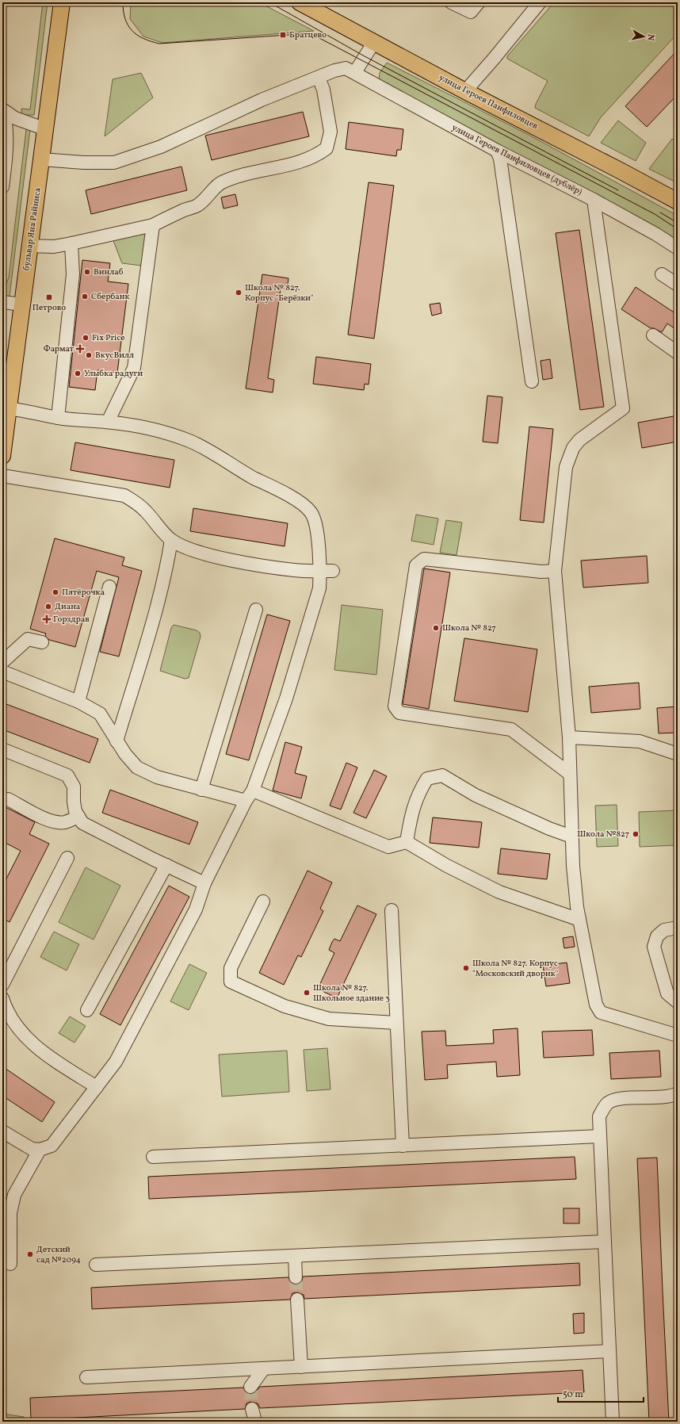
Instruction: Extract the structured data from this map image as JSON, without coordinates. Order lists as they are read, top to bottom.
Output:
{
  "streets": {
    "main road": ["улица Героев Панфиловцев", "бульвар Яна Райниса"],
    "street": ["улица Героев Панфиловцев (дублёр)"]
  },
  "places": {
    "transit": ["Братцево", "Петрово"],
    "other": [
      "Винлаб",
      "Школа № 827. Корпус \"Берёзки\"",
      "Сбербанк",
      "Fix Price",
      "ВкусВилл",
      "Улыбка радуги",
      "Пятёрочка",
      "Диана",
      "Школа № 827",
      "Школа №827",
      "Школа № 827. Корпус \"Московский дворик\"",
      "Школа № 827. Школьное здание 3",
      "Детский сад №2094"
    ],
    "health": ["Фармат", "Горздрав"]
  },
  "scale_bar": "50 m",
  "north": "right"
}
